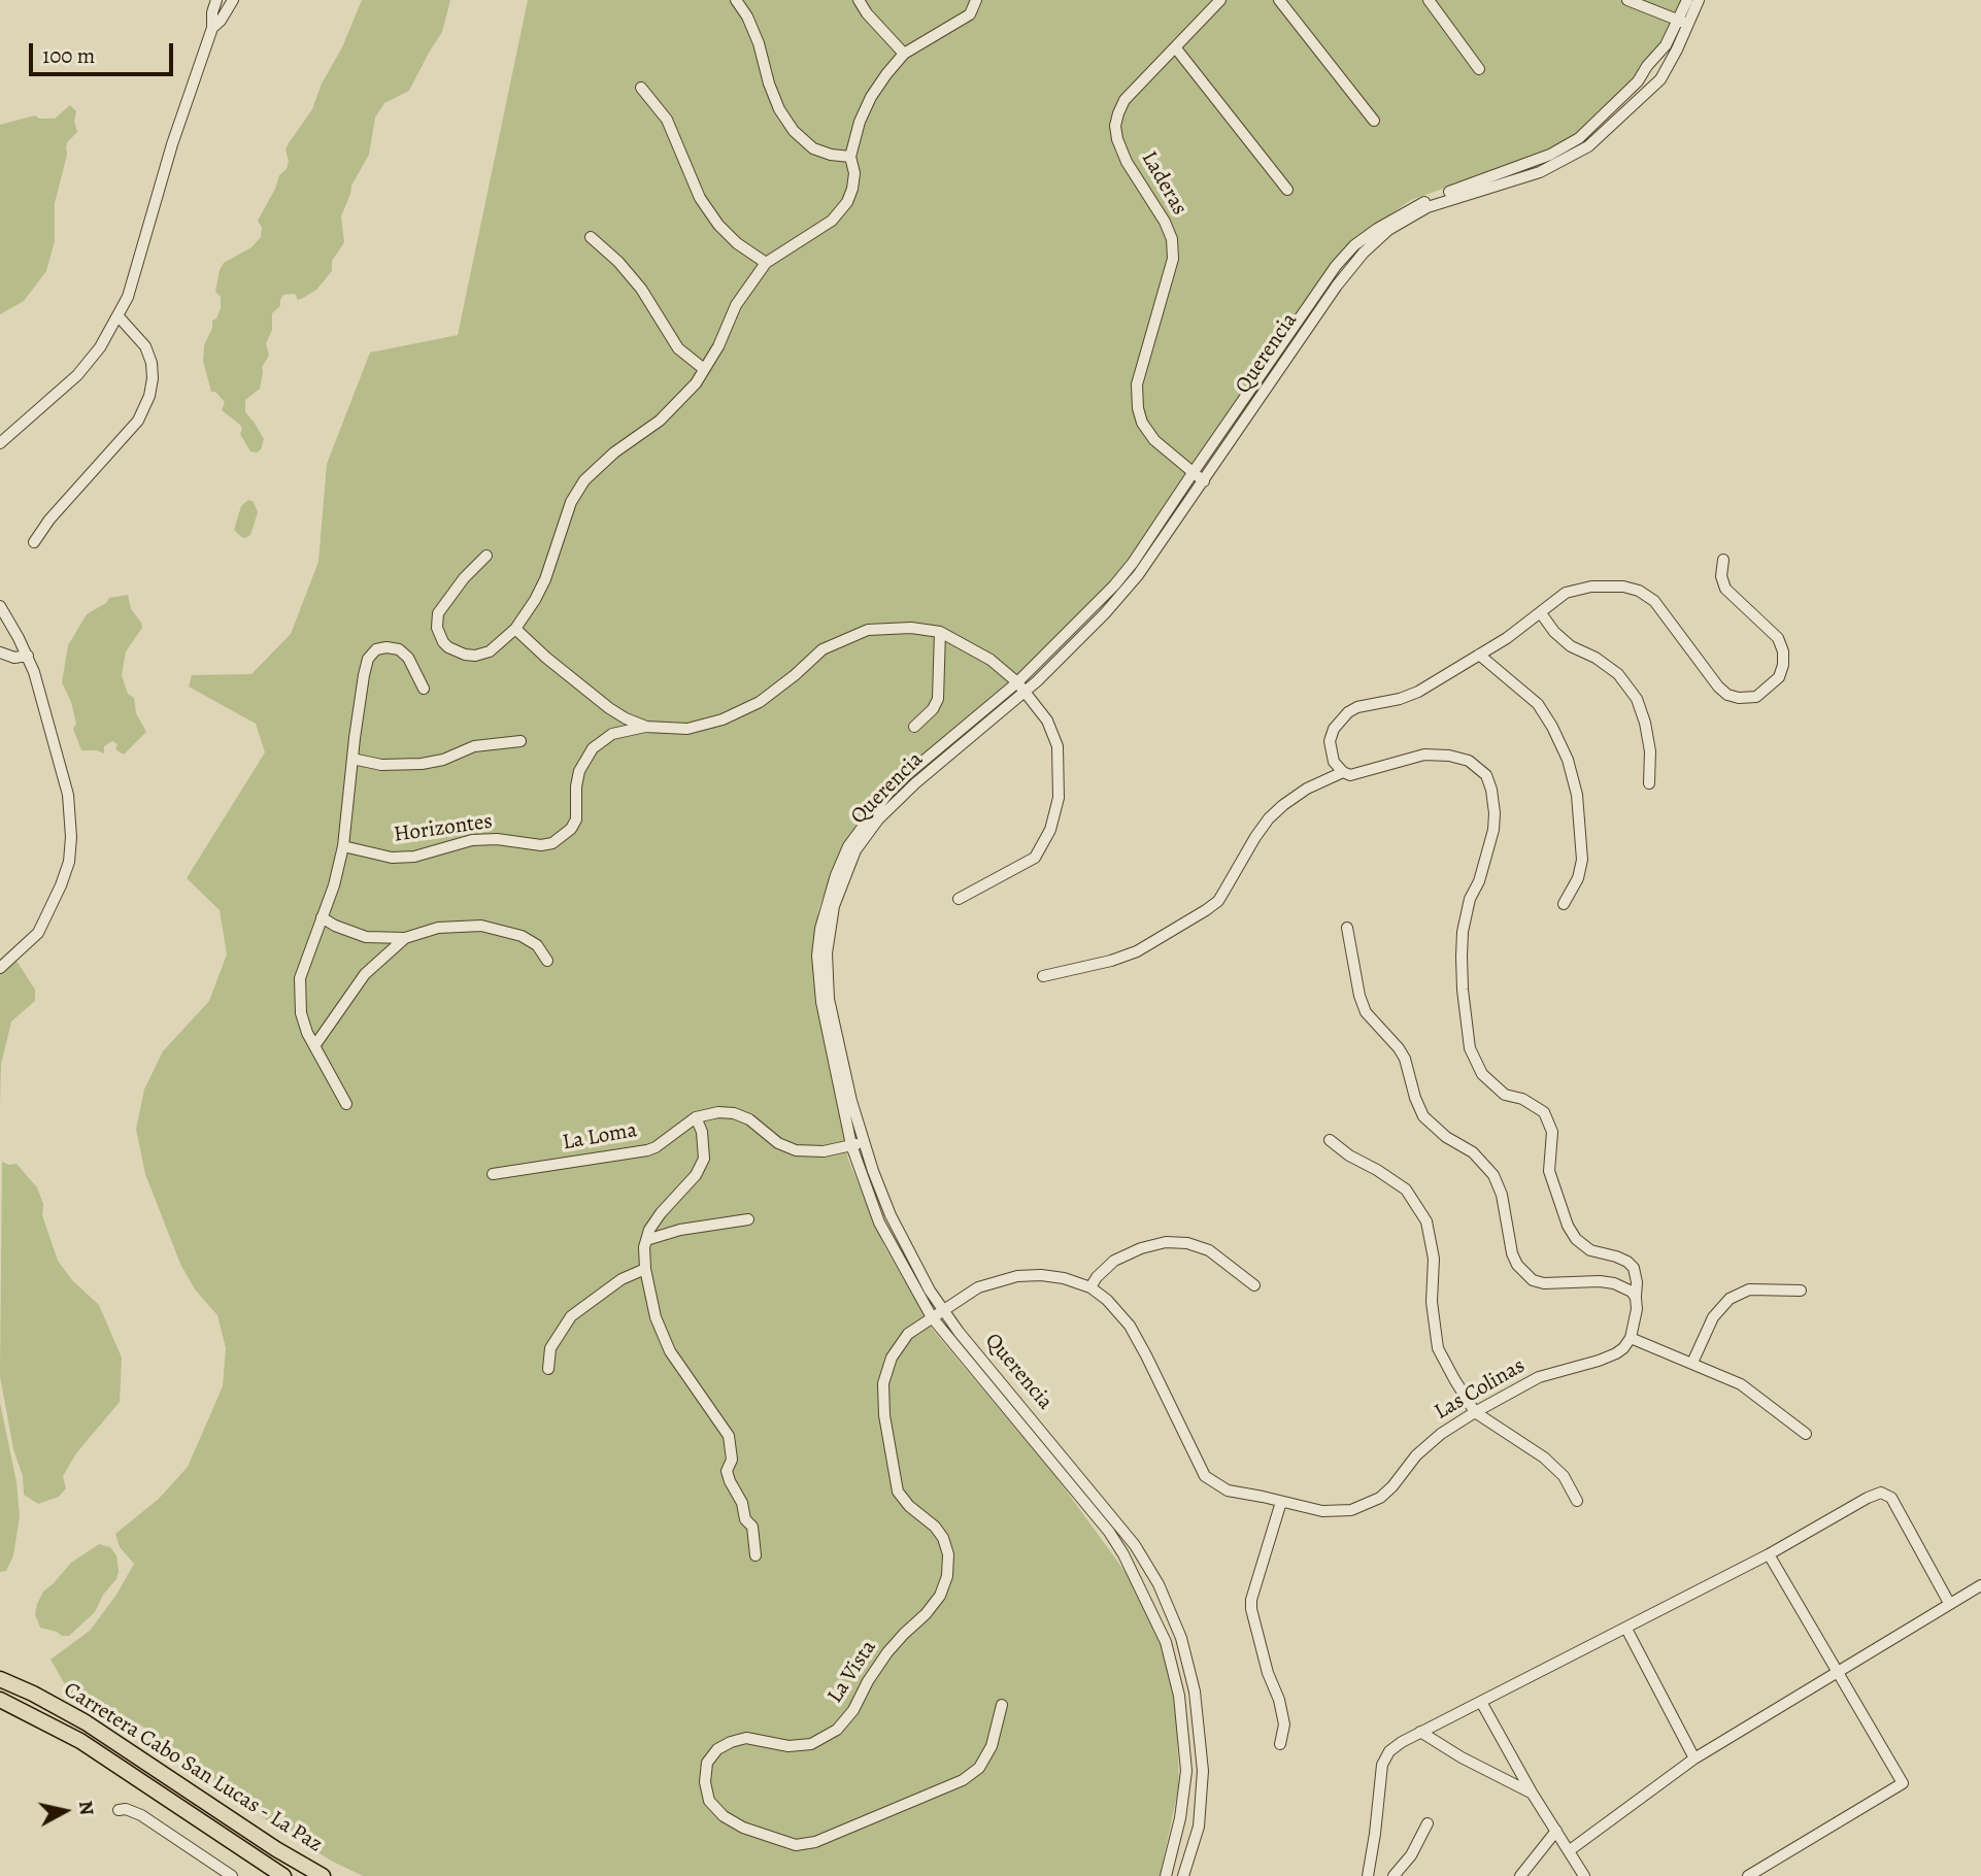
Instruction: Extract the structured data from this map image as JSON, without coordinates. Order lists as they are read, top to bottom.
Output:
{
  "streets": {
    "highway": ["Carretera Cabo San Lucas - La Paz"],
    "street": [
      "Laderas",
      "Querencia",
      "Horizontes",
      "La Loma",
      "Las Colinas",
      "La Vista"
    ]
  },
  "crossings": [
    ["Laderas", "Querencia"],
    ["Querencia", "La Loma"],
    ["Querencia", "Las Colinas"],
    ["Querencia", "La Vista"],
    ["Las Colinas", "La Vista"]
  ],
  "scale_bar": "100 m",
  "north": "right"
}
